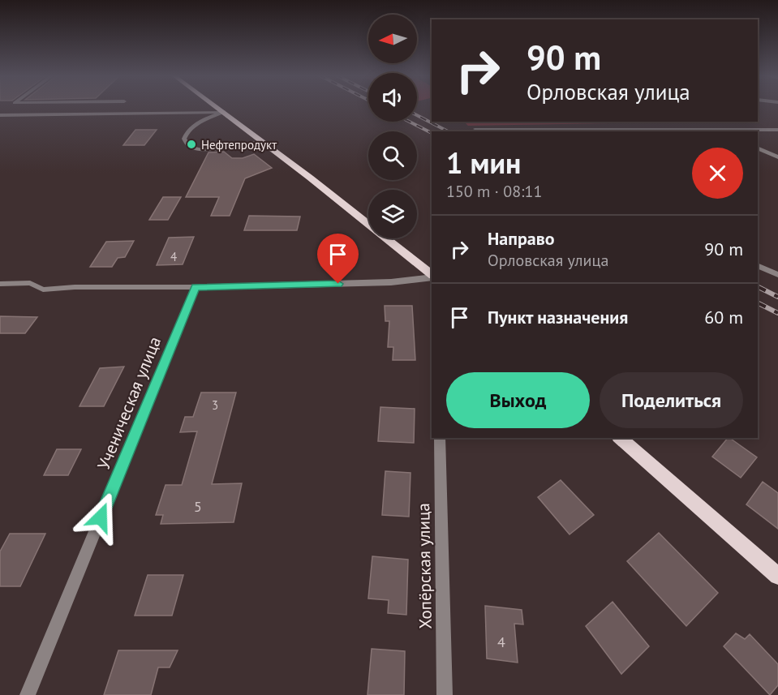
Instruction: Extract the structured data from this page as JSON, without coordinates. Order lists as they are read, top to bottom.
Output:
{
  "streets": {
    "street": ["Ученическая улица", "Хопёрская улица"]
  },
  "places": ["Нефтепродукт"],
  "house_numbers": [
    "4",
    "3",
    "5",
    "4"
  ],
  "north": "left",
  "page": {
    "turn": ["90 m", "Орловская улица"],
    "heading": ["1 мин", "150 m · 08:11"],
    "list": [
      {
        "name": "Направо",
        "note": "Орловская улица",
        "value": "90 m"
      },
      {
        "name": "Пункт назначения",
        "value": "60 m"
      }
    ],
    "buttons": ["Выход", "Поделиться"]
  }
}
